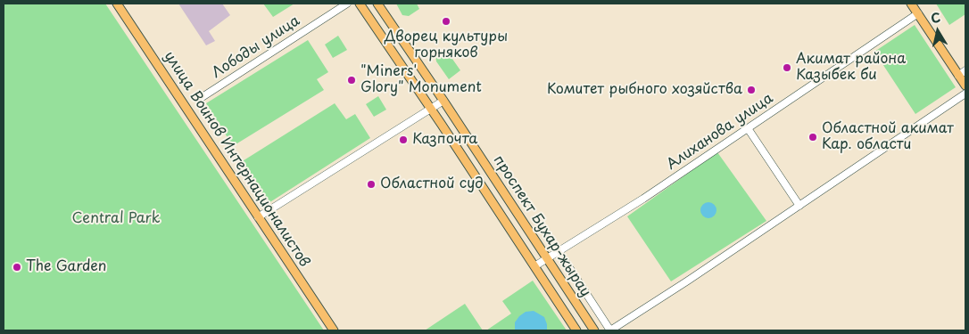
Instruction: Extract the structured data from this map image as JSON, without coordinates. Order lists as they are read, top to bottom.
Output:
{
  "streets": {
    "main road": ["улица Воинов Интернационалистов", "проспект Бухар-жырау"],
    "street": ["Лободы улица", "Алиханова улица"]
  },
  "crossings": [
    ["Алиханова улица", "проспект Бухар-жырау"]
  ],
  "parks": ["Central Park"],
  "places": [
    "Дворец культуры горняков",
    "Акимат района Казыбек би",
    "\"Miners' Glory\" Monument",
    "Комитет рыбного хозяйства",
    "Областной акимат Кар. области",
    "Казпочта",
    "Областной суд",
    "The Garden"
  ],
  "north": "top"
}
